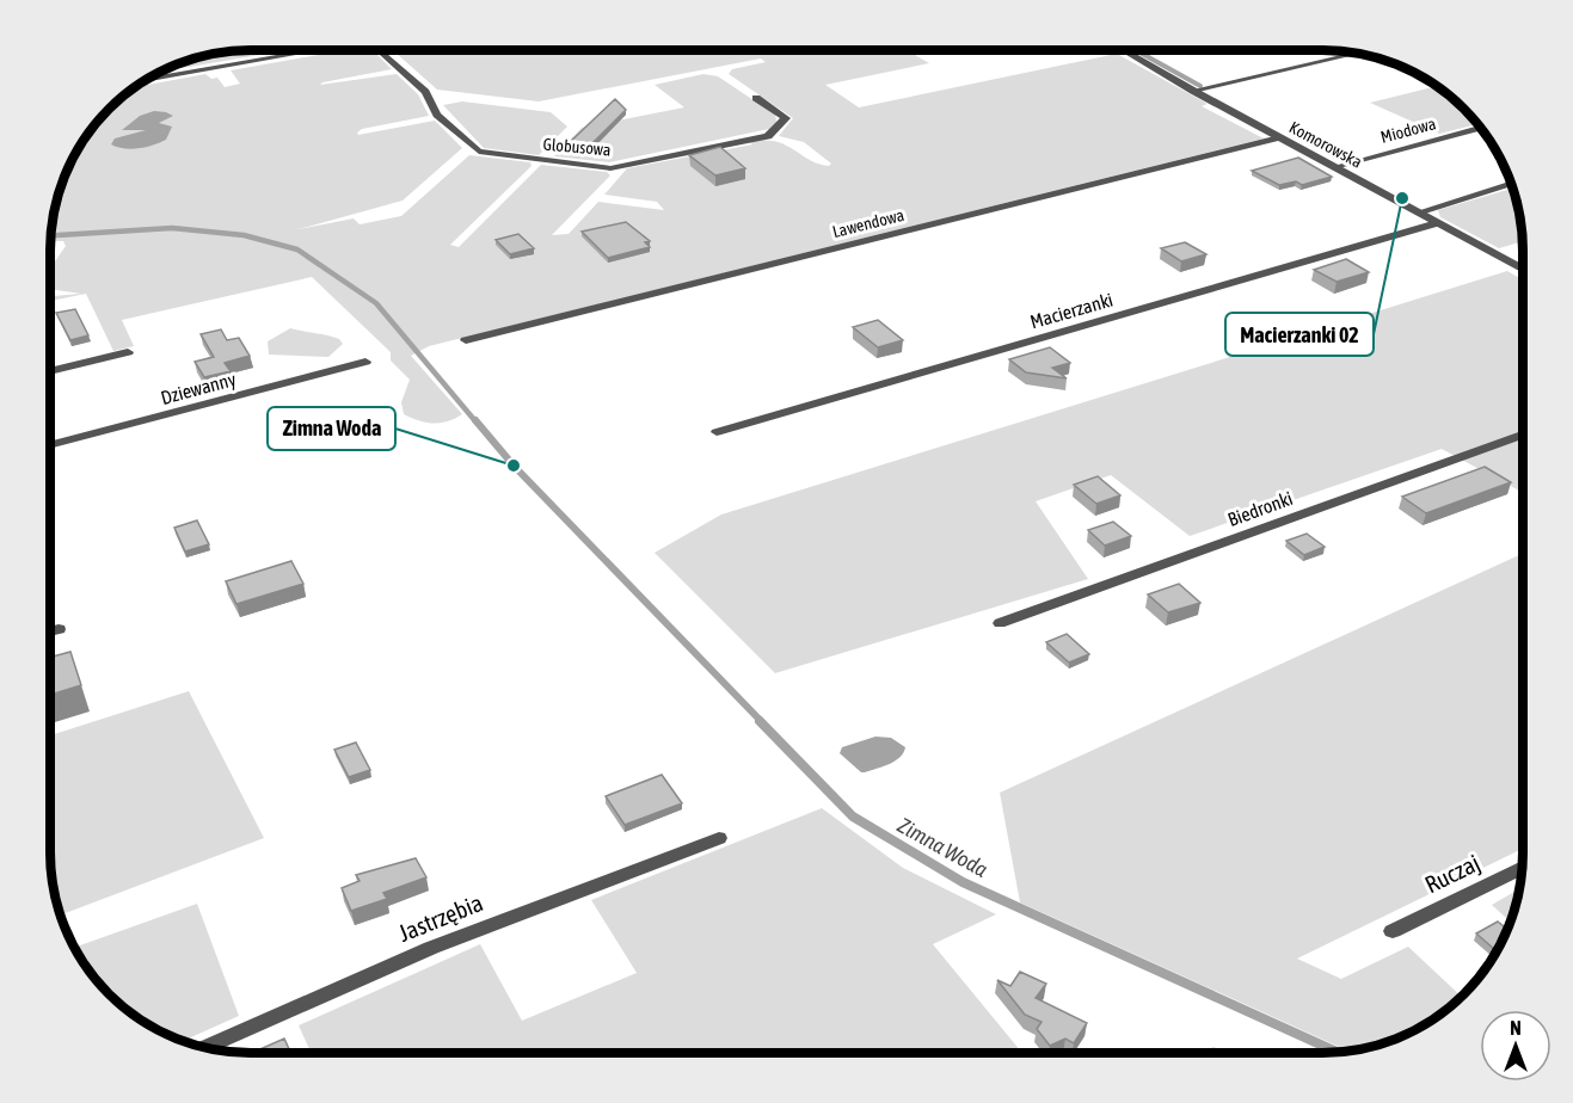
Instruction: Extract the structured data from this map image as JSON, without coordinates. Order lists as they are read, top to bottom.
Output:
{
  "streets": {
    "street": [
      "Miodowa",
      "Komorowska",
      "Globusowa",
      "Lawendowa",
      "Macierzanki",
      "Dziewanny",
      "Biedronki",
      "Ruczaj",
      "Jastrzębia"
    ]
  },
  "crossings": [
    ["Miodowa", "Komorowska"],
    ["Komorowska", "Lawendowa"],
    ["Komorowska", "Macierzanki"]
  ],
  "water": ["Zimna Woda"],
  "places": ["Macierzanki 02", "Zimna Woda"],
  "north": "top"
}
